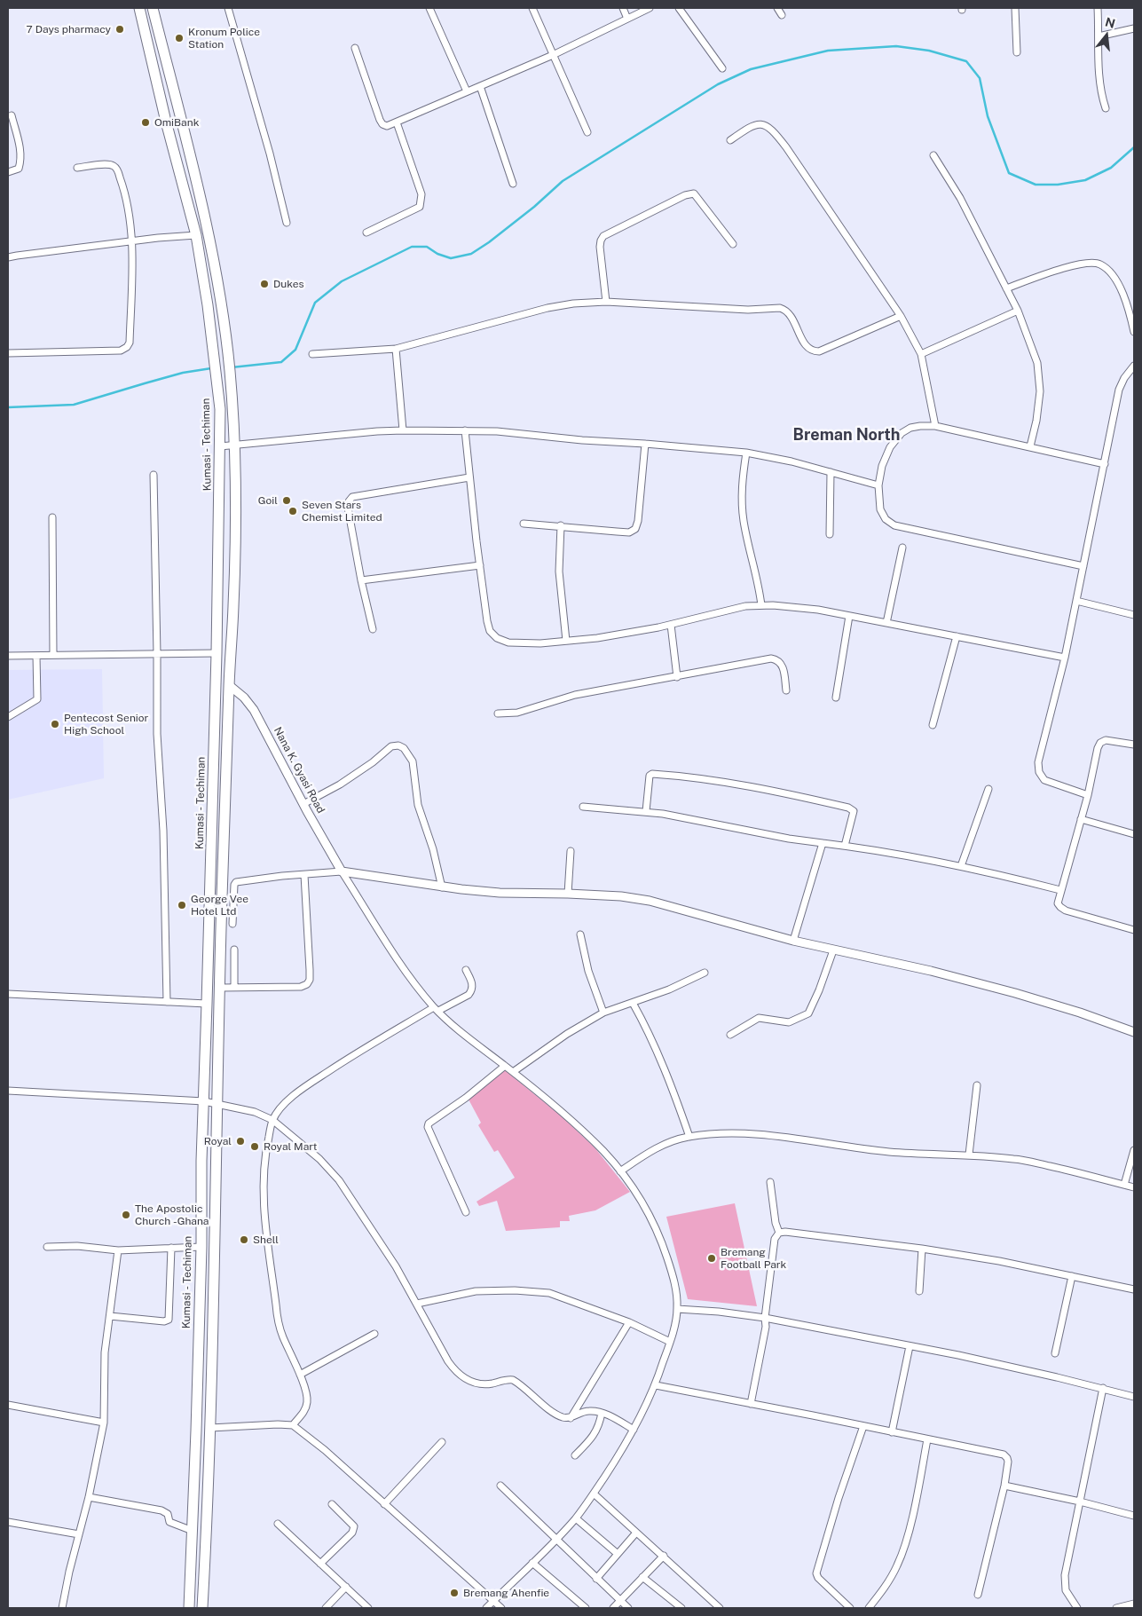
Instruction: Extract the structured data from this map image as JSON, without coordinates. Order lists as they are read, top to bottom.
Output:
{
  "streets": {
    "highway": ["Kumasi - Techiman"],
    "street": ["Nana K. Gyasi Road"]
  },
  "districts": ["Breman North"],
  "places": [
    "7 Days pharmacy",
    "Kronum Police Station",
    "OmiBank",
    "Dukes",
    "Goil",
    "Seven Stars Chemist Limited",
    "Pentecost Senior High School",
    "George Vee Hotel Ltd",
    "Royal",
    "Royal Mart",
    "The Apostolic Church -Ghana",
    "Shell",
    "Bremang Football Park",
    "Bremang Ahenfie"
  ],
  "north": "top"
}
